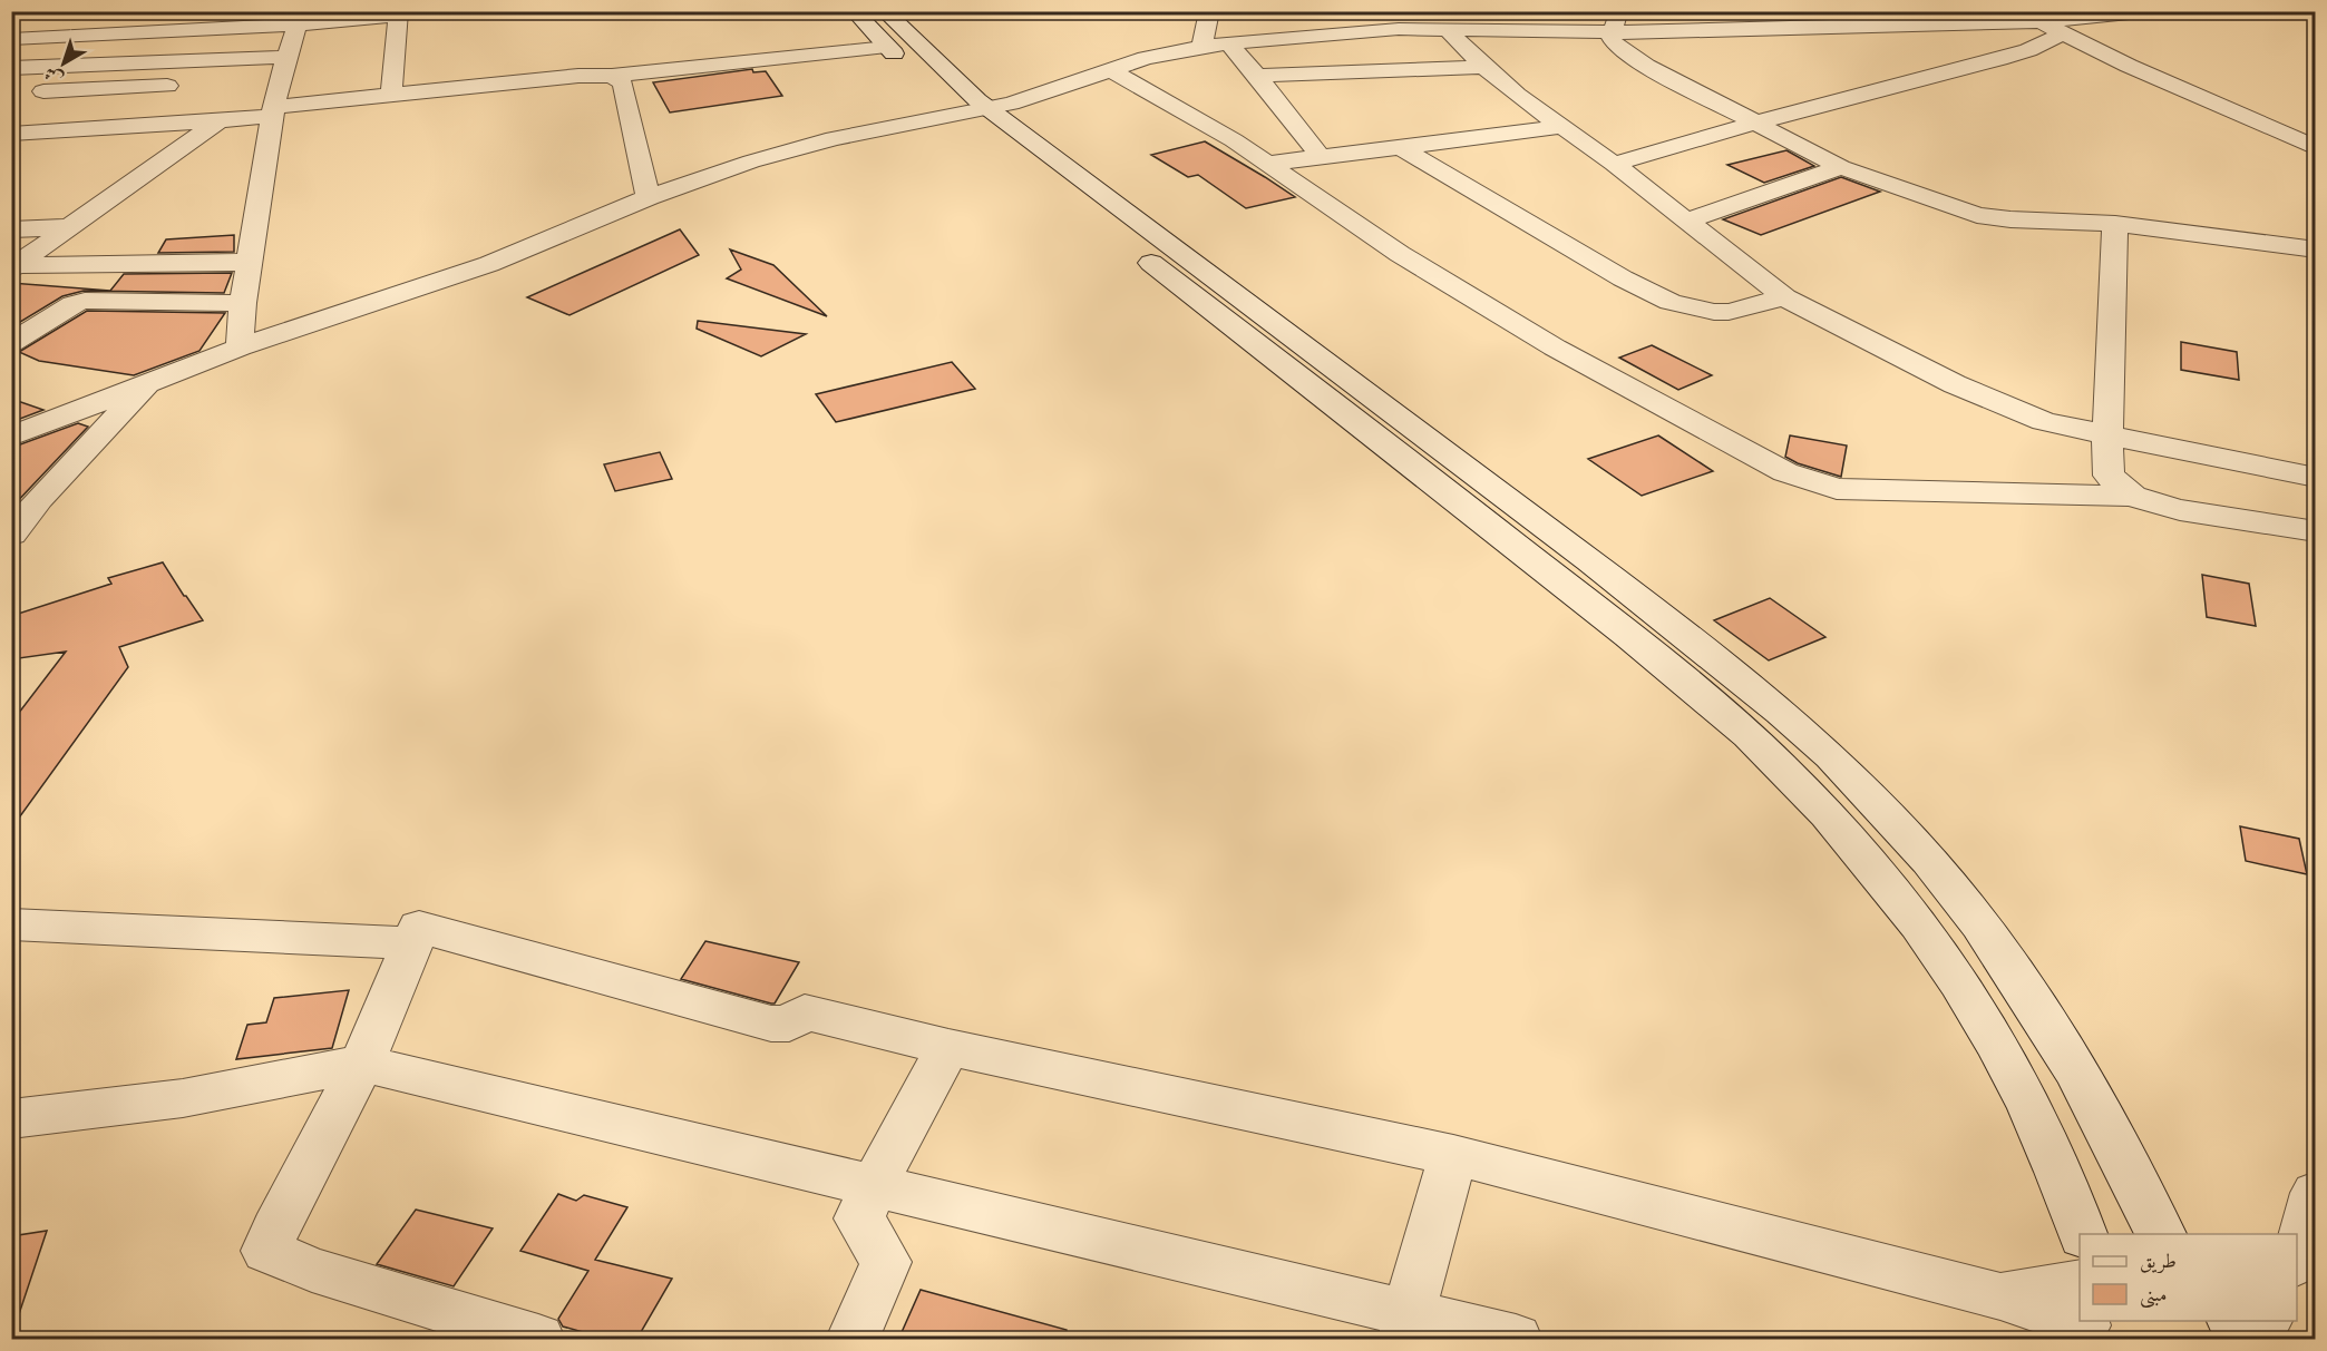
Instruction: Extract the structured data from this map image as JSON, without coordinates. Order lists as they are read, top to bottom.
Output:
{
  "legend": ["طريق", "مبنى"],
  "north": "bottom left"
}
